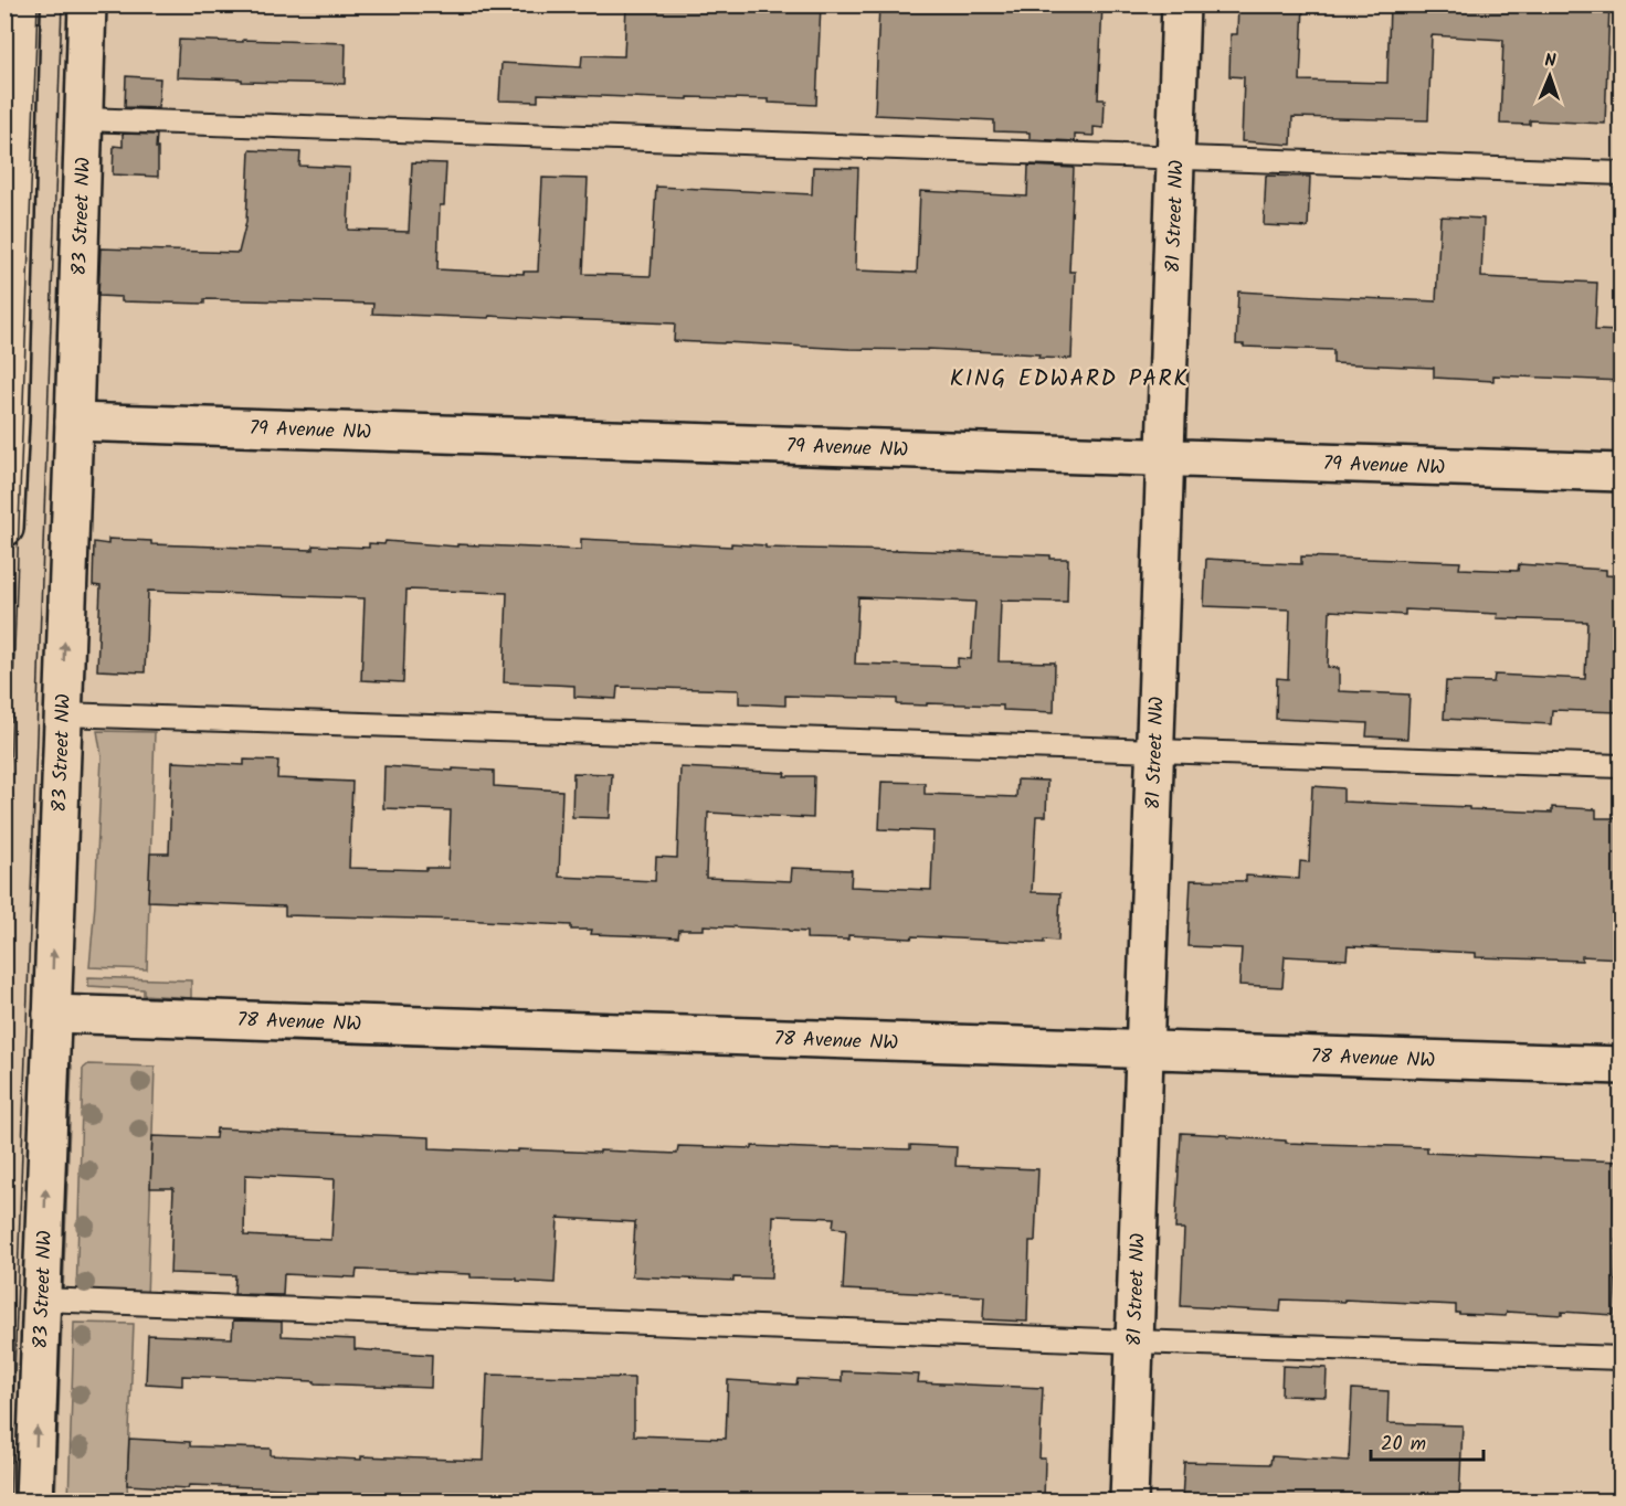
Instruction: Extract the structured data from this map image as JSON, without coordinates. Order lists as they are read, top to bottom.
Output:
{
  "streets": {
    "street": [
      "83 Street NW",
      "81 Street NW",
      "79 Avenue NW",
      "78 Avenue NW"
    ]
  },
  "crossings": [
    ["83 Street NW", "79 Avenue NW"],
    ["83 Street NW", "78 Avenue NW"],
    ["81 Street NW", "79 Avenue NW"],
    ["81 Street NW", "78 Avenue NW"]
  ],
  "one_way": ["83 Street NW"],
  "districts": ["KING EDWARD PARK"],
  "scale_bar": "20 m",
  "north": "top"
}
